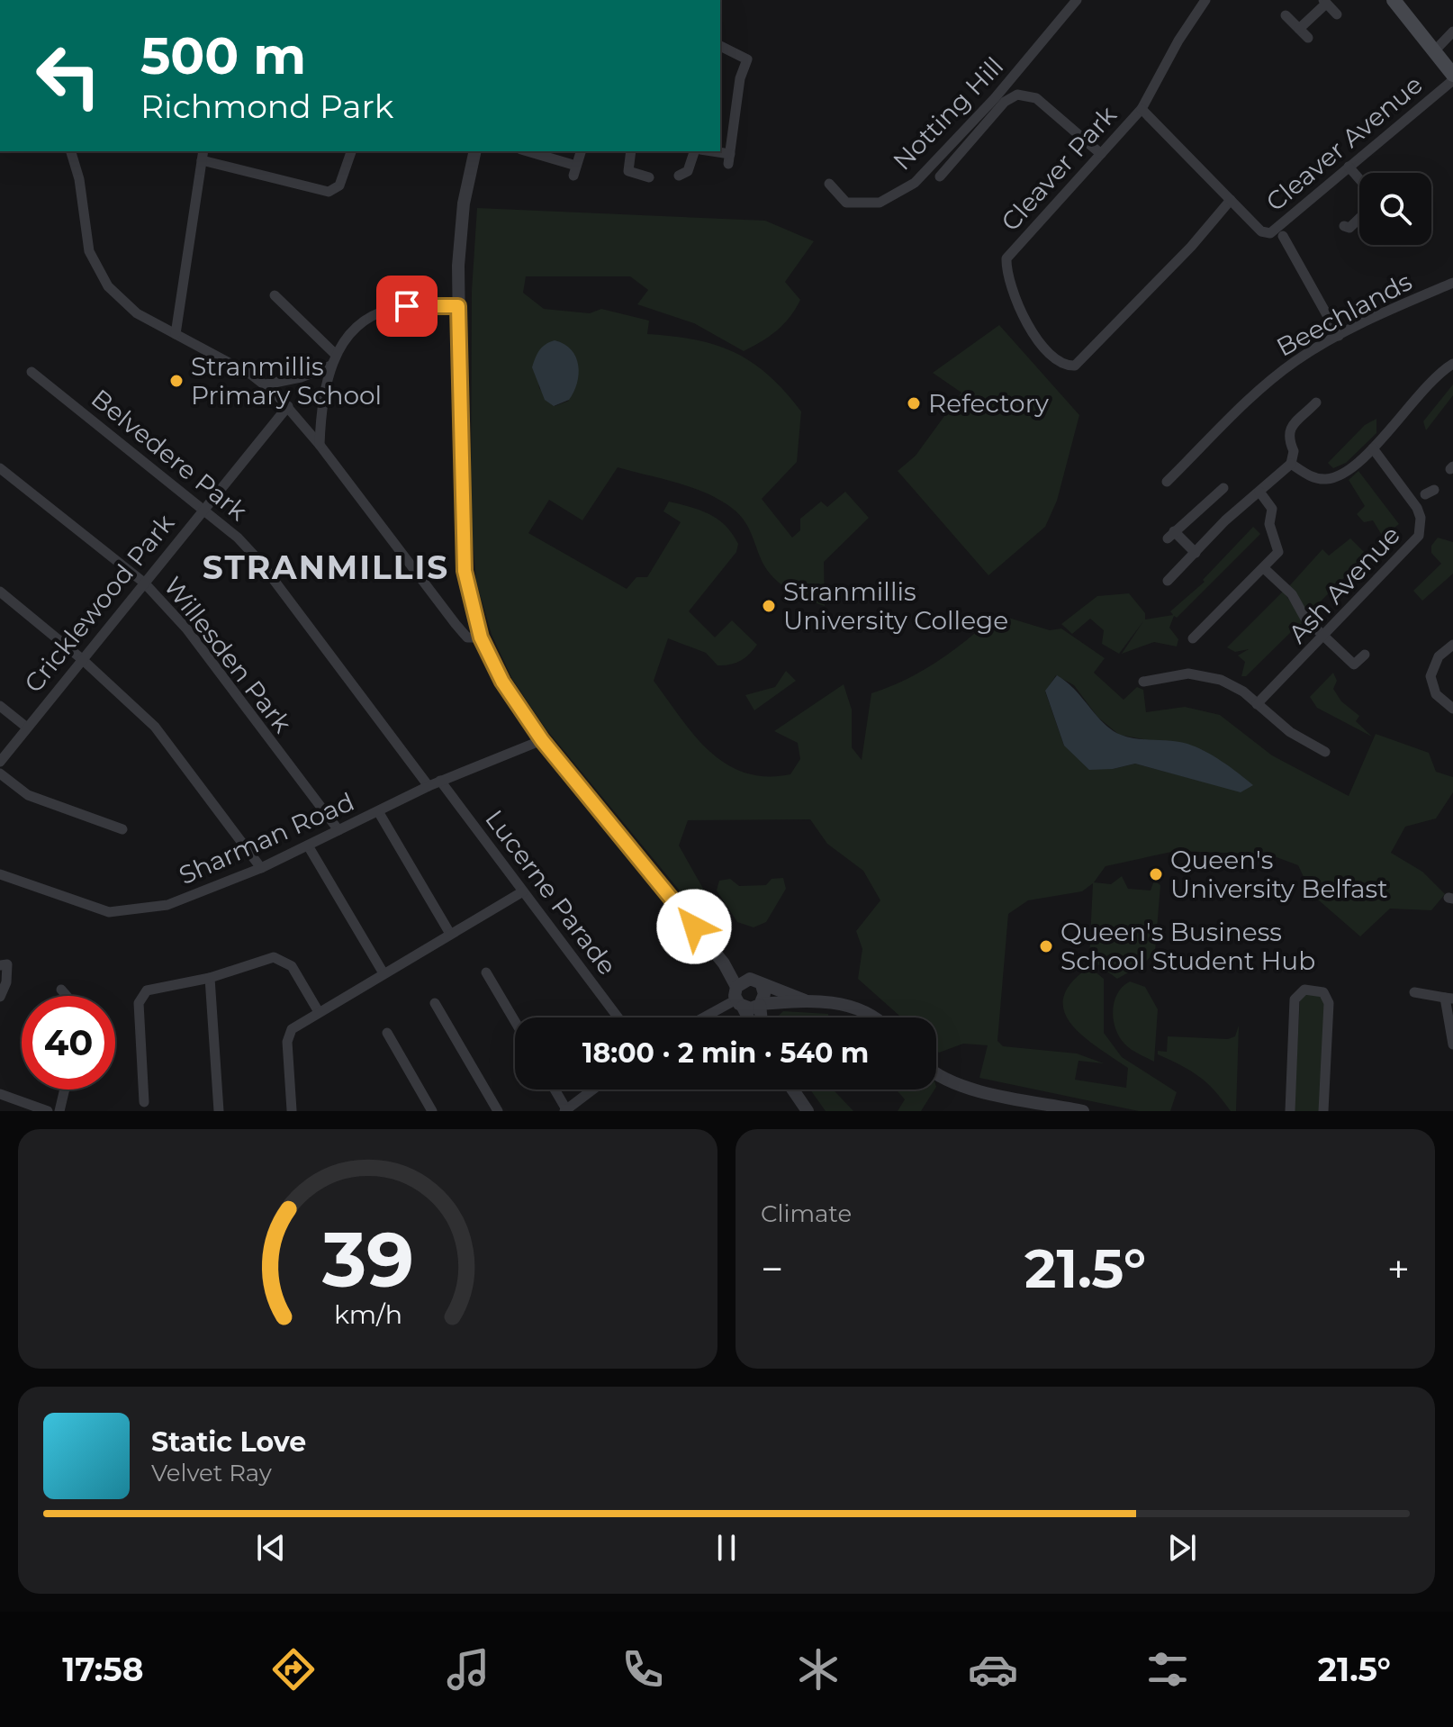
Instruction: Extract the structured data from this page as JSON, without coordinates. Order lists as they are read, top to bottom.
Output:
{
  "streets": {
    "street": [
      "Notting Hill",
      "Cleaver Avenue",
      "Cleaver Park",
      "Beechlands",
      "Belvedere Park",
      "Ash Avenue",
      "Cricklewood Park",
      "Willesden Park",
      "Sharman Road",
      "Lucerne Parade"
    ]
  },
  "crossings": [
    ["Cleaver Avenue", "Cleaver Park"],
    ["Belvedere Park", "Cricklewood Park"],
    ["Belvedere Park", "Sharman Road"],
    ["Cricklewood Park", "Willesden Park"],
    ["Willesden Park", "Sharman Road"],
    ["Sharman Road", "Lucerne Parade"]
  ],
  "districts": ["STRANMILLIS"],
  "places": [
    "Stranmillis Primary School",
    "Refectory",
    "Stranmillis University College",
    "Queen's University Belfast",
    "Queen's Business School Student Hub"
  ],
  "page": {
    "turn": ["500 m", "Richmond Park"],
    "limit": "40",
    "trip": "18:00 · 2 min · 540 m",
    "tile": "Climate",
    "heat": ["−", "21.5°", "+"],
    "song": ["Static Love", "Velvet Ray"],
    "tabs": ["17:58", "21.5°"],
    "gauge": ["39", "km/h"]
  }
}
